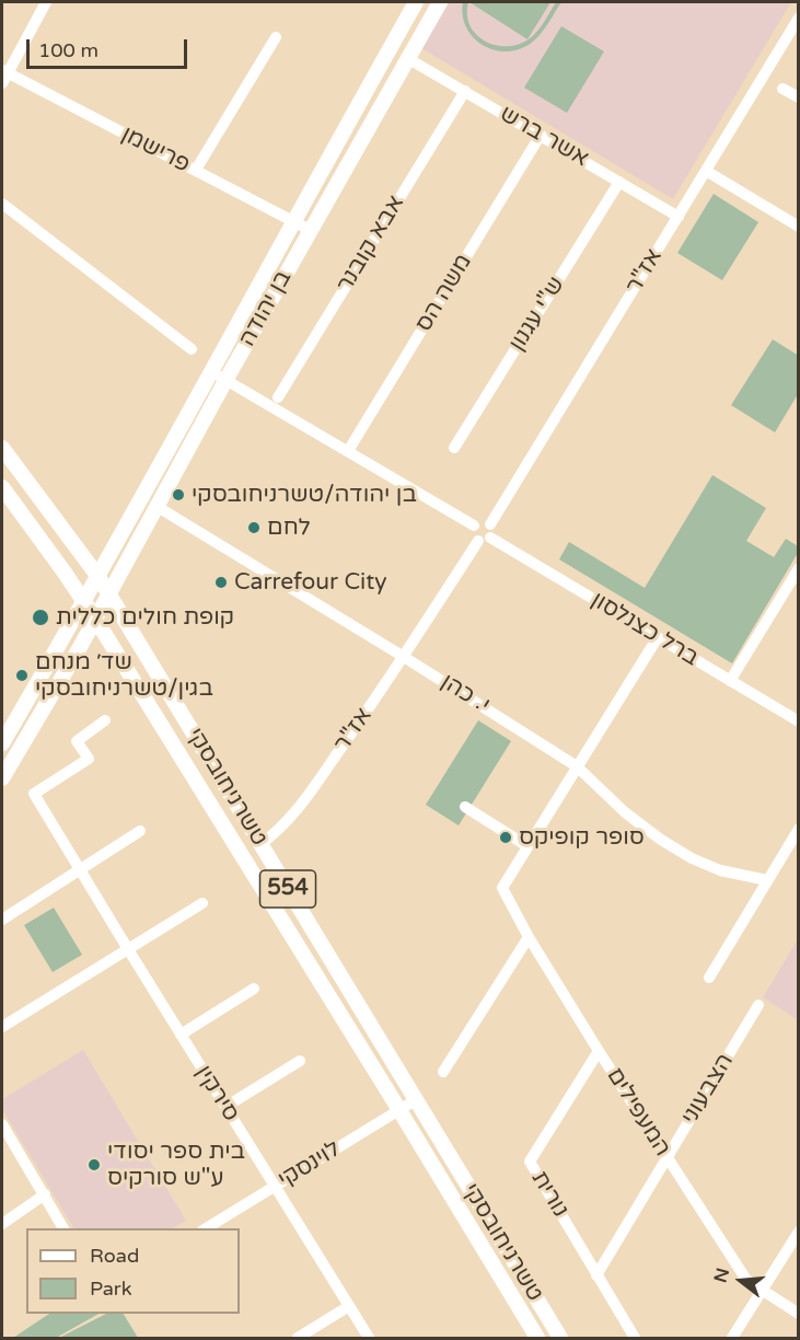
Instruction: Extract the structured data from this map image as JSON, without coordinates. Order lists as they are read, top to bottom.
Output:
{
  "streets": {
    "main road": ["בן יהודה", "טשרניחובסקי", "554"],
    "street": [
      "אשר ברש",
      "פרישמן",
      "אבא קובנר",
      "אז\"ר",
      "משה הס",
      "ש\"י עגנון",
      "ברל כצנלסון",
      "י. כהן",
      "הצבעוני",
      "סירקין",
      "המעפילים",
      "לוינסקי",
      "נורית"
    ]
  },
  "crossings": [
    ["אשר ברש", "אבא קובנר"],
    ["אשר ברש", "אז\"ר"],
    ["אשר ברש", "משה הס"],
    ["אשר ברש", "בן יהודה"],
    ["אשר ברש", "ש\"י עגנון"],
    ["פרישמן", "בן יהודה"],
    ["אז\"ר", "ברל כצנלסון"],
    ["אז\"ר", "י. כהן"],
    ["אז\"ר", "טשרניחובסקי"],
    ["בן יהודה", "י. כהן"],
    ["בן יהודה", "טשרניחובסקי"],
    ["טשרניחובסקי", "לוינסקי"],
    ["הצבעוני", "המעפילים"],
    ["הצבעוני", "נורית"],
    ["סירקין", "לוינסקי"],
    ["המעפילים", "נורית"]
  ],
  "places": [
    "בן יהודה/טשרניחובסקי",
    "לחם",
    "Carrefour City",
    "קופת חולים כללית",
    "שד׳ מנחם בגין/טשרניחובסקי",
    "סופר קופיקס",
    "בית ספר יסודי ע\"ש סורקיס"
  ],
  "legend": ["Road", "Park"],
  "scale_bar": "100 m",
  "north": "left"
}
